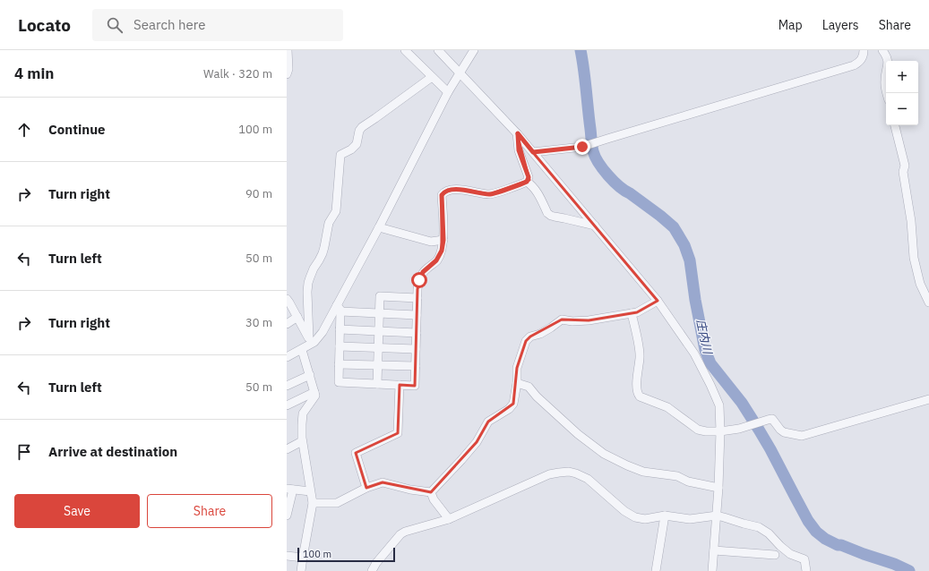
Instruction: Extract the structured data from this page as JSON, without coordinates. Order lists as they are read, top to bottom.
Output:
{
  "water": ["庄内川"],
  "scale_bar": "100 m",
  "page": {
    "header": "Locato",
    "search": "Search here",
    "nav": ["Map", "Layers", "Share"],
    "heading": ["4 min", "Walk · 320 m"],
    "map_buttons": ["+", "−"],
    "list": [
      ["Continue", "100 m"],
      ["Turn right", "90 m"],
      ["Turn left", "50 m"],
      ["Turn right", "30 m"],
      ["Turn left", "50 m"],
      "Arrive at destination"
    ],
    "buttons": ["Save", "Share"],
    "scale": "100 m"
  }
}
